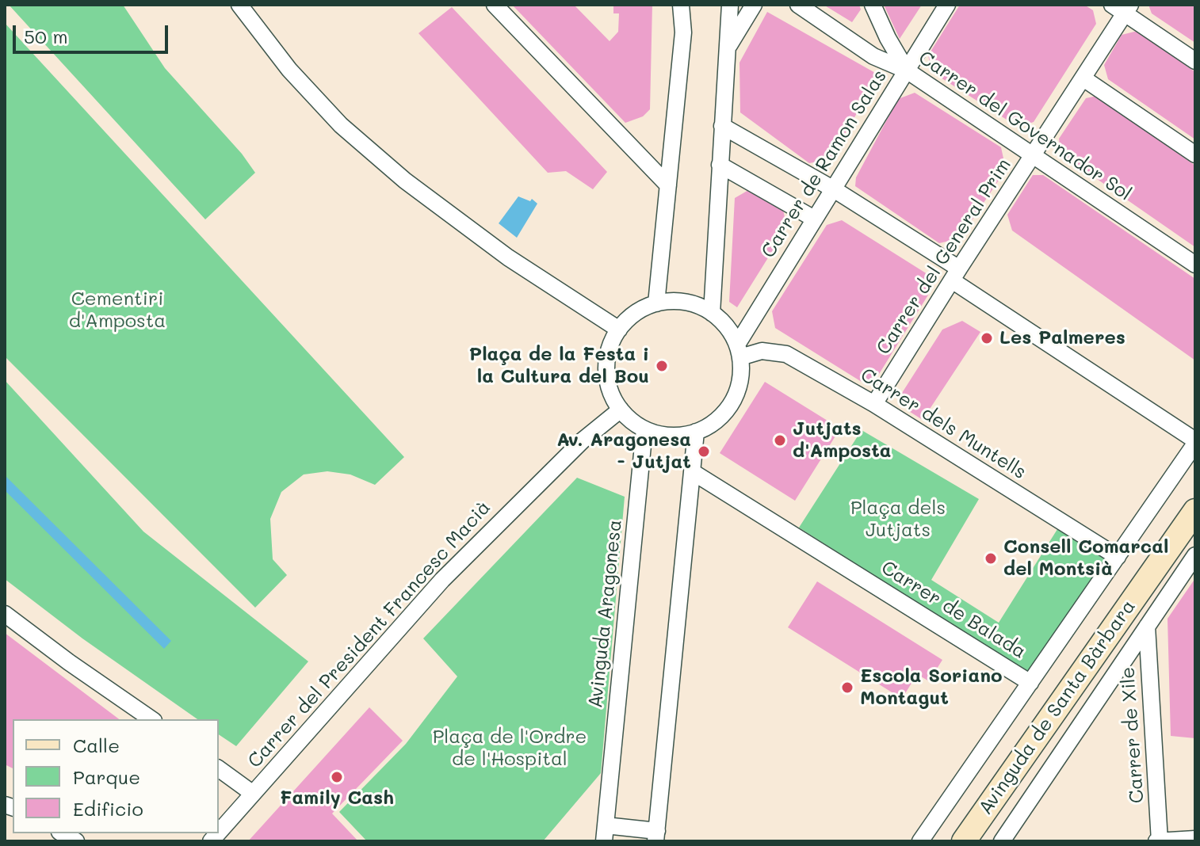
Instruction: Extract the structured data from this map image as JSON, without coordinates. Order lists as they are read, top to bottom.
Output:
{
  "streets": {
    "street": [
      "Carrer del Governador Sol",
      "Carrer de Ramon Salas",
      "Carrer del General Prim",
      "Carrer dels Muntells",
      "Carrer de Balada",
      "Avinguda Aragonesa",
      "Carrer del President Francesc Macià",
      "Avinguda de Santa Bàrbara",
      "Carrer de Xile"
    ]
  },
  "crossings": [
    ["Carrer del Governador Sol", "Carrer de Ramon Salas"],
    ["Carrer del Governador Sol", "Carrer del General Prim"],
    ["Carrer de Ramon Salas", "Carrer dels Muntells"],
    ["Carrer de Ramon Salas", "Avinguda Aragonesa"],
    ["Carrer de Ramon Salas", "Carrer del President Francesc Macià"],
    ["Carrer del General Prim", "Carrer dels Muntells"],
    ["Carrer dels Muntells", "Avinguda Aragonesa"],
    ["Carrer dels Muntells", "Carrer del President Francesc Macià"],
    ["Avinguda Aragonesa", "Carrer del President Francesc Macià"],
    ["Avinguda de Santa Bàrbara", "Carrer de Xile"]
  ],
  "parks": ["Cementiri d'Amposta", "Plaça dels Jutjats", "Plaça de l'Ordre de l'Hospital"],
  "places": [
    "Les Palmeres",
    "Plaça de la Festa i la Cultura del Bou",
    "Jutjats d'Amposta",
    "Av. Aragonesa - Jutjat",
    "Consell Comarcal del Montsià",
    "Escola Soriano Montagut",
    "Family Cash"
  ],
  "legend": ["Calle", "Parque", "Edificio"],
  "scale_bar": "50 m"
}
